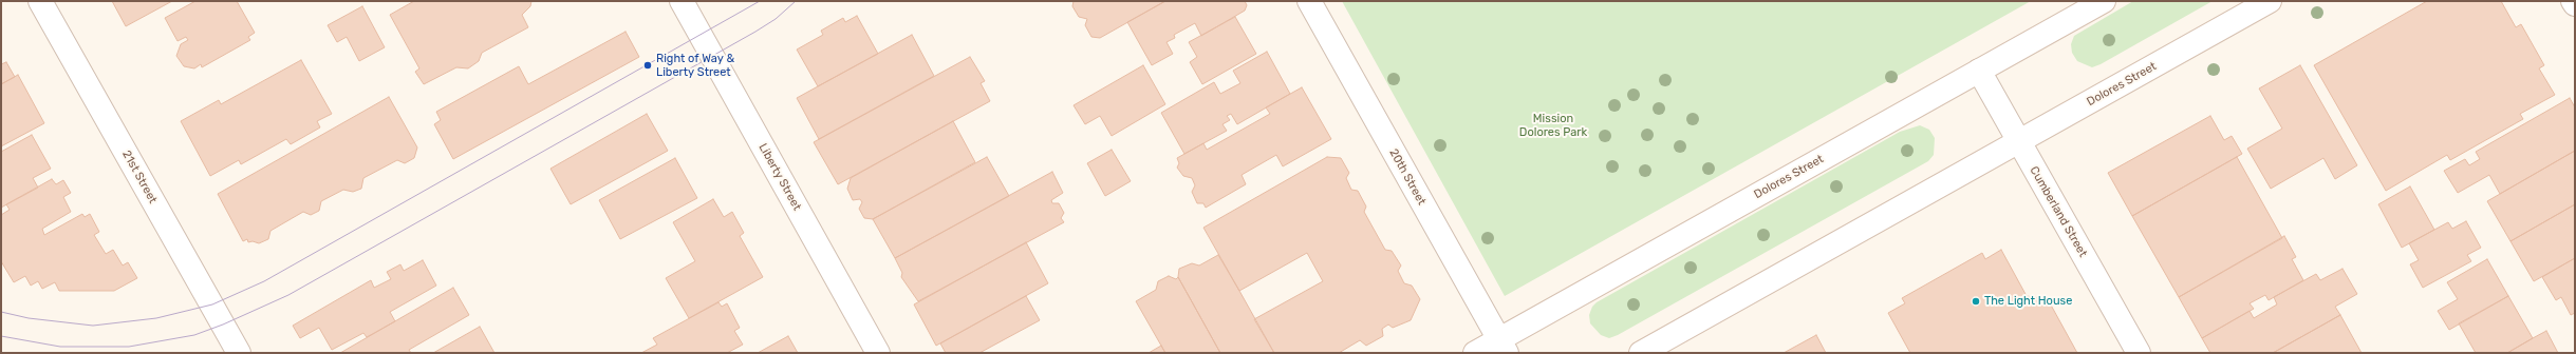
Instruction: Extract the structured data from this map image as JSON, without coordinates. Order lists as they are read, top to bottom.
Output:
{
  "streets": {
    "street": [
      "Dolores Street",
      "21st Street",
      "Liberty Street",
      "20th Street",
      "Cumberland Street"
    ]
  },
  "crossings": [
    ["Dolores Street", "20th Street"],
    ["Dolores Street", "Cumberland Street"]
  ],
  "parks": ["Mission Dolores Park"],
  "places": ["Right of Way & Liberty Street", "The Light House"]
}
